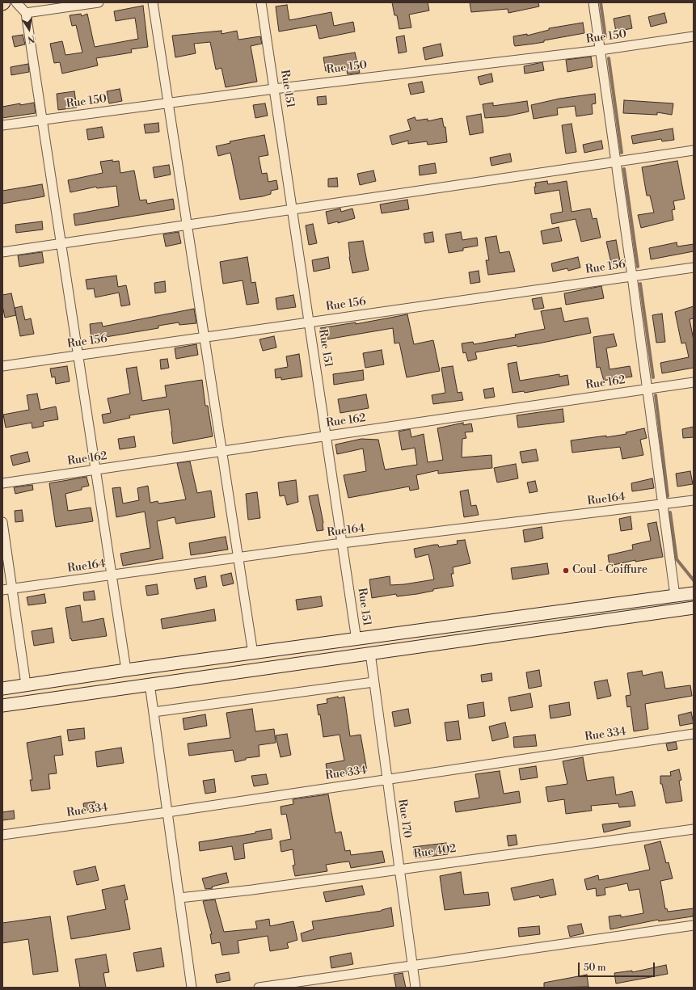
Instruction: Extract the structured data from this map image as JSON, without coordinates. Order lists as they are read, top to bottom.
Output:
{
  "streets": {
    "street": [
      "Rue 150",
      "Rue 151",
      "Rue 156",
      "Rue 162",
      "Rue164",
      "Rue 334",
      "Rue 170",
      "Rue 402"
    ]
  },
  "crossings": [
    ["Rue 150", "Rue 151"],
    ["Rue 151", "Rue 156"],
    ["Rue 151", "Rue 162"],
    ["Rue 151", "Rue164"],
    ["Rue 334", "Rue 170"],
    ["Rue 170", "Rue 402"]
  ],
  "places": ["Coul - Coiffure"],
  "scale_bar": "50 m",
  "north": "bottom"
}
